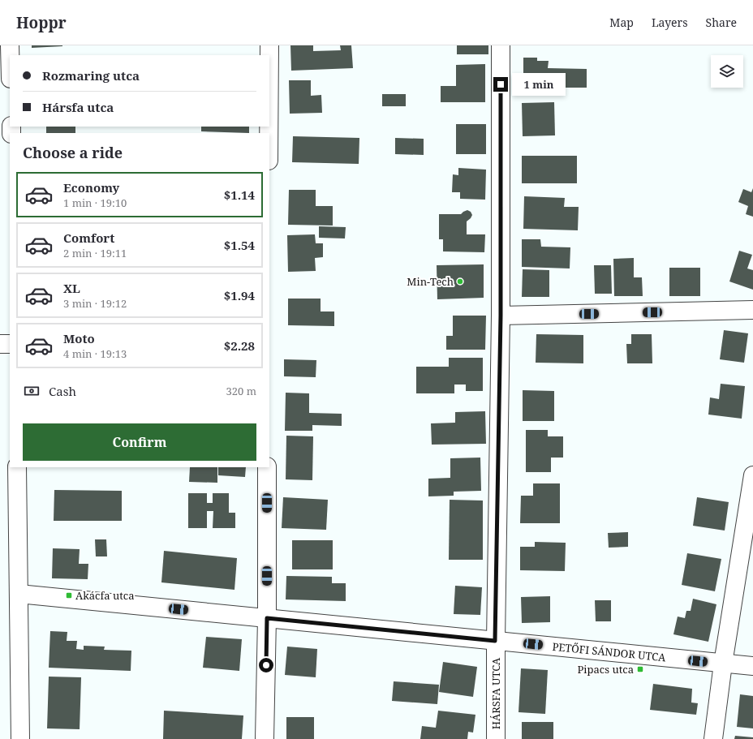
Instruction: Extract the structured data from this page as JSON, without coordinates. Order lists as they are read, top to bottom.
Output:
{
  "streets": {
    "street": ["PETŐFI SÁNDOR UTCA", "HÁRSFA UTCA"]
  },
  "crossings": [
    ["PETŐFI SÁNDOR UTCA", "HÁRSFA UTCA"]
  ],
  "places": {
    "other": ["Min-Tech"],
    "transit": ["Akácfa utca", "Pipacs utca"]
  },
  "page": {
    "header": "Hoppr",
    "nav": ["Map", "Layers", "Share"],
    "banner": ["Rozmaring utca", "Hársfa utca"],
    "bubble": "1 min",
    "heading": "Choose a ride",
    "list": [
      {
        "name": "Economy",
        "note": "1 min · 19:10",
        "value": "$1.14"
      },
      {
        "name": "Comfort",
        "note": "2 min · 19:11",
        "value": "$1.54"
      },
      {
        "name": "XL",
        "note": "3 min · 19:12",
        "value": "$1.94"
      },
      {
        "name": "Moto",
        "note": "4 min · 19:13",
        "value": "$2.28"
      }
    ],
    "pay": ["Cash", "320 m"],
    "buttons": "Confirm"
  }
}
